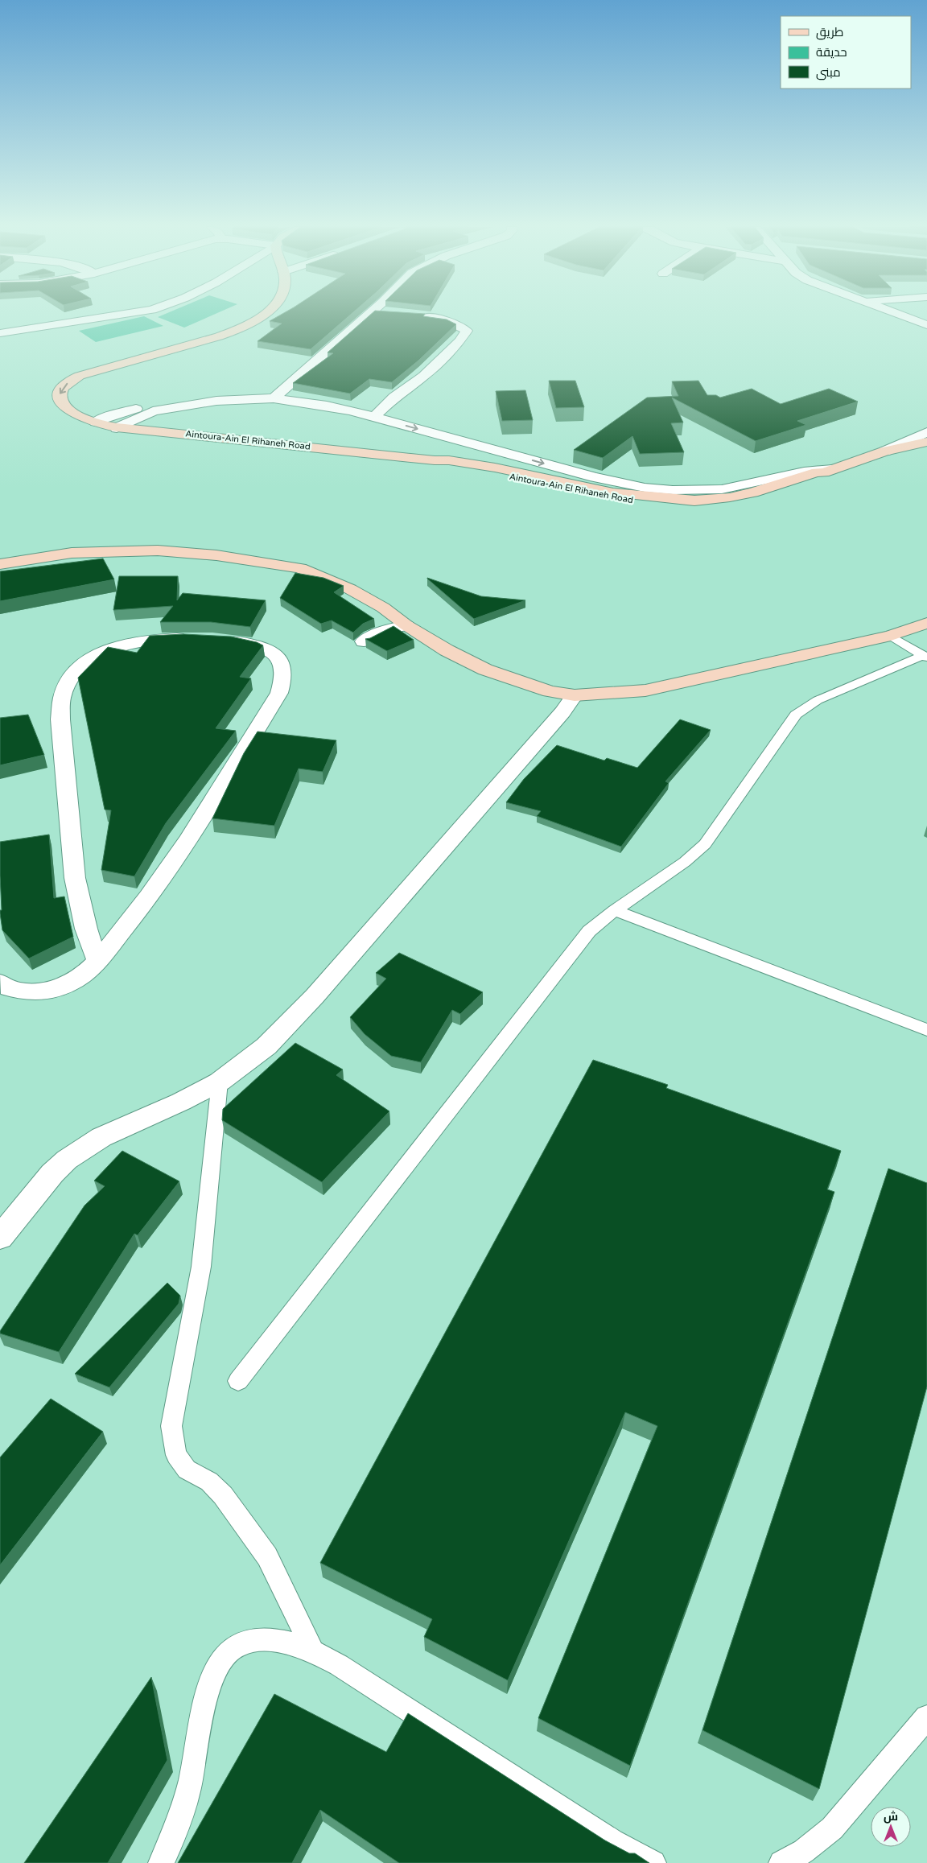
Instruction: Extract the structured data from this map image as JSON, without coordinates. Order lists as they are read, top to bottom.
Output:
{
  "streets": {
    "main road": ["Aintoura-Ain El Rihaneh Road"]
  },
  "legend": ["طريق", "حديقة", "مبنى"],
  "north": "top"
}
